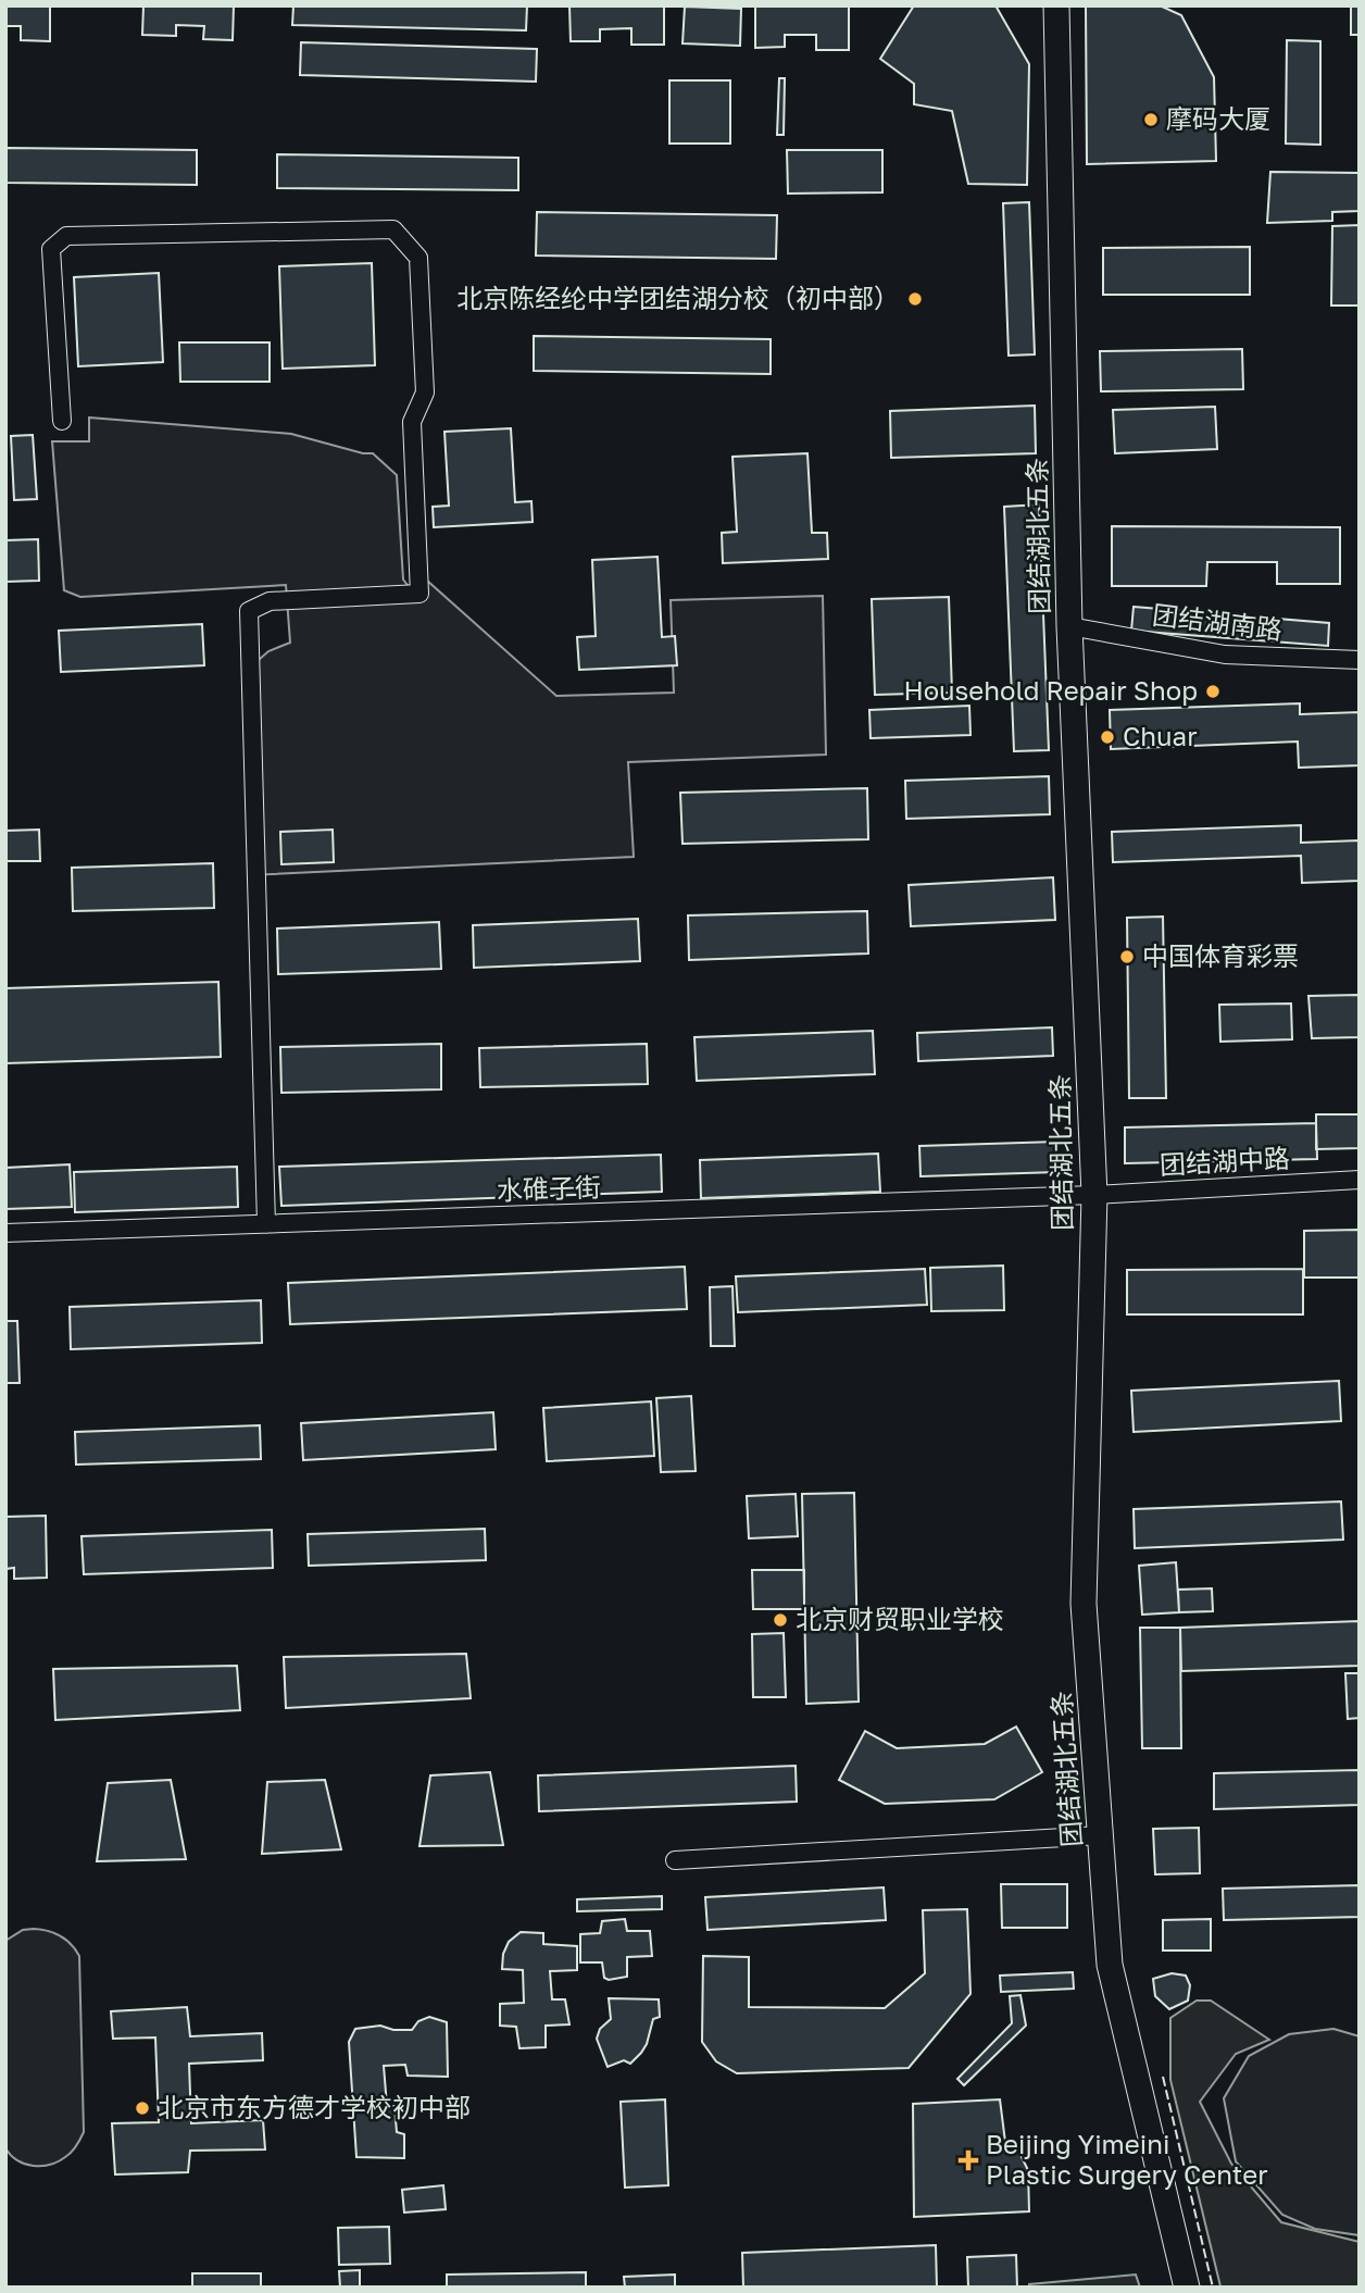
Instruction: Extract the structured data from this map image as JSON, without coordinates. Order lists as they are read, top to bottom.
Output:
{
  "streets": {
    "street": [
      "团结湖北五条",
      "团结湖南路",
      "团结湖中路",
      "水碓子街"
    ]
  },
  "crossings": [
    ["团结湖北五条", "团结湖南路"],
    ["团结湖北五条", "团结湖中路"],
    ["团结湖北五条", "水碓子街"],
    ["团结湖中路", "水碓子街"]
  ],
  "places": {
    "other": [
      "摩码大厦",
      "北京陈经纶中学团结湖分校（初中部）",
      "Household Repair Shop",
      "Chuar",
      "中国体育彩票",
      "北京财贸职业学校",
      "北京市东方德才学校初中部"
    ],
    "health": ["Beijing Yimeini Plastic Surgery Center"]
  }
}
